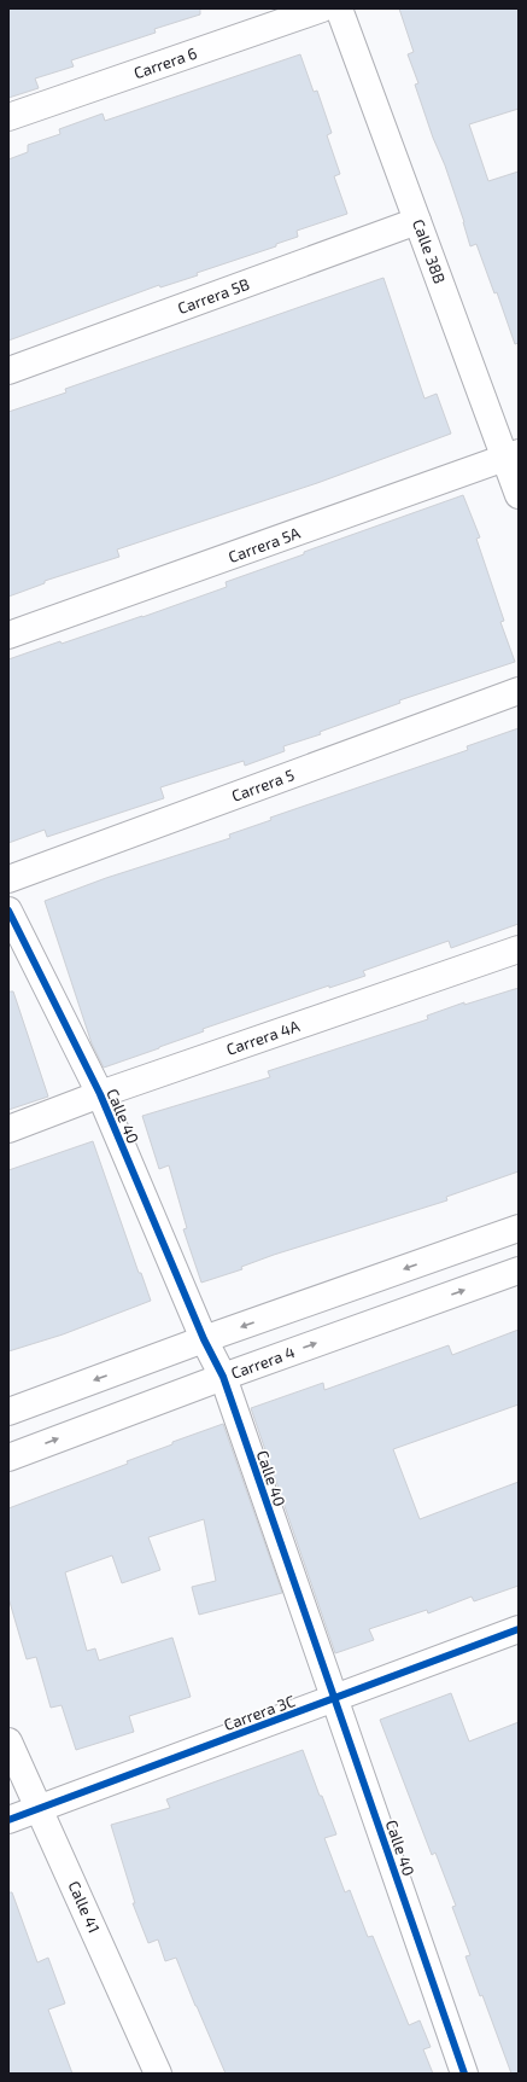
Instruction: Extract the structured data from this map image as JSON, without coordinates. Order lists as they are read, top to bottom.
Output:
{
  "streets": {
    "street": [
      "Carrera 6",
      "Calle 38B",
      "Carrera 5B",
      "Carrera 5A",
      "Carrera 5",
      "Carrera 4A",
      "Calle 40",
      "Carrera 4",
      "Carrera 3C",
      "Calle 41"
    ]
  },
  "crossings": [
    ["Calle 38B", "Carrera 5B"],
    ["Calle 38B", "Carrera 5A"],
    ["Carrera 4A", "Calle 40"],
    ["Calle 40", "Carrera 4"],
    ["Calle 40", "Carrera 3C"],
    ["Carrera 3C", "Calle 41"]
  ]
}
